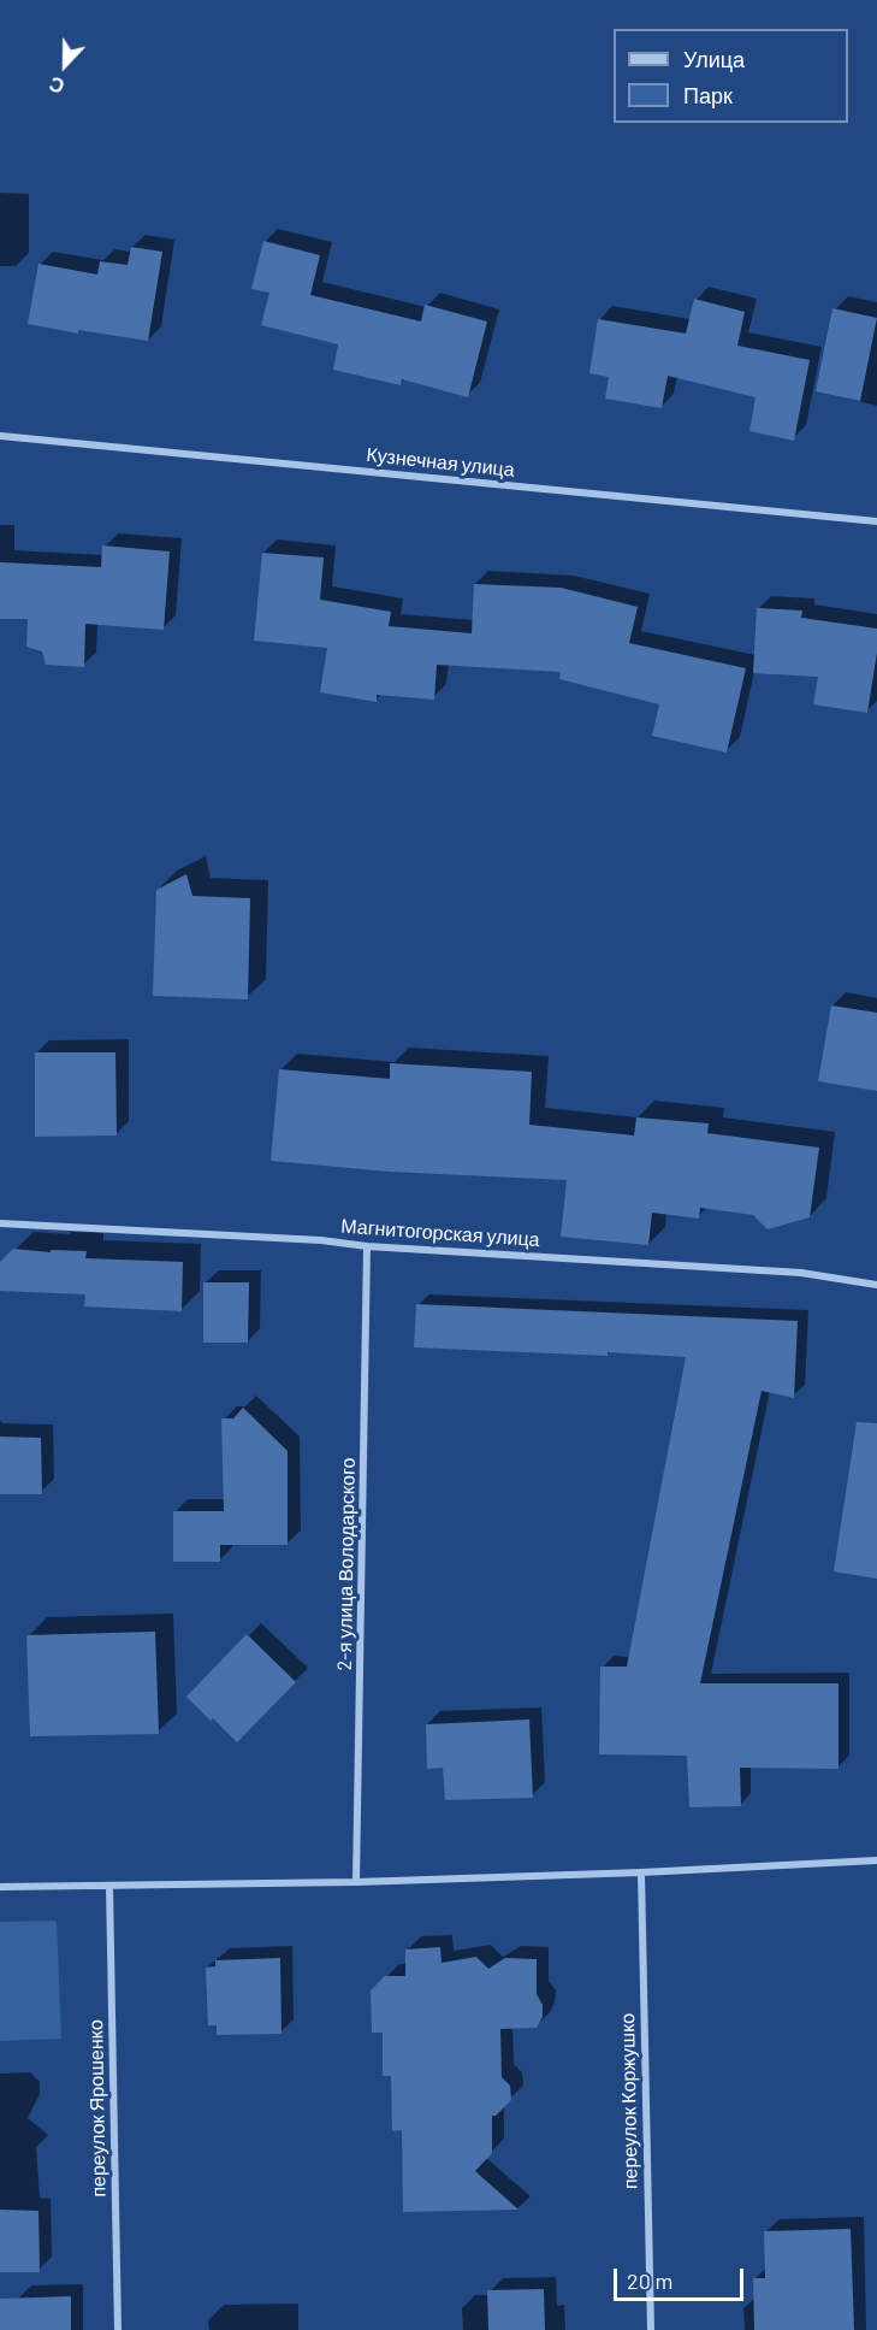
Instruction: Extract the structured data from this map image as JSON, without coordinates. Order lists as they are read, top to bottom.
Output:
{
  "streets": {
    "street": [
      "Кузнечная улица",
      "Магнитогорская улица",
      "2-я улица Володарского",
      "переулок Коржушко",
      "переулок Ярошенко"
    ]
  },
  "crossings": [
    ["Магнитогорская улица", "2-я улица Володарского"]
  ],
  "legend": ["Улица", "Парк"],
  "scale_bar": "20 m",
  "north": "bottom"
}
